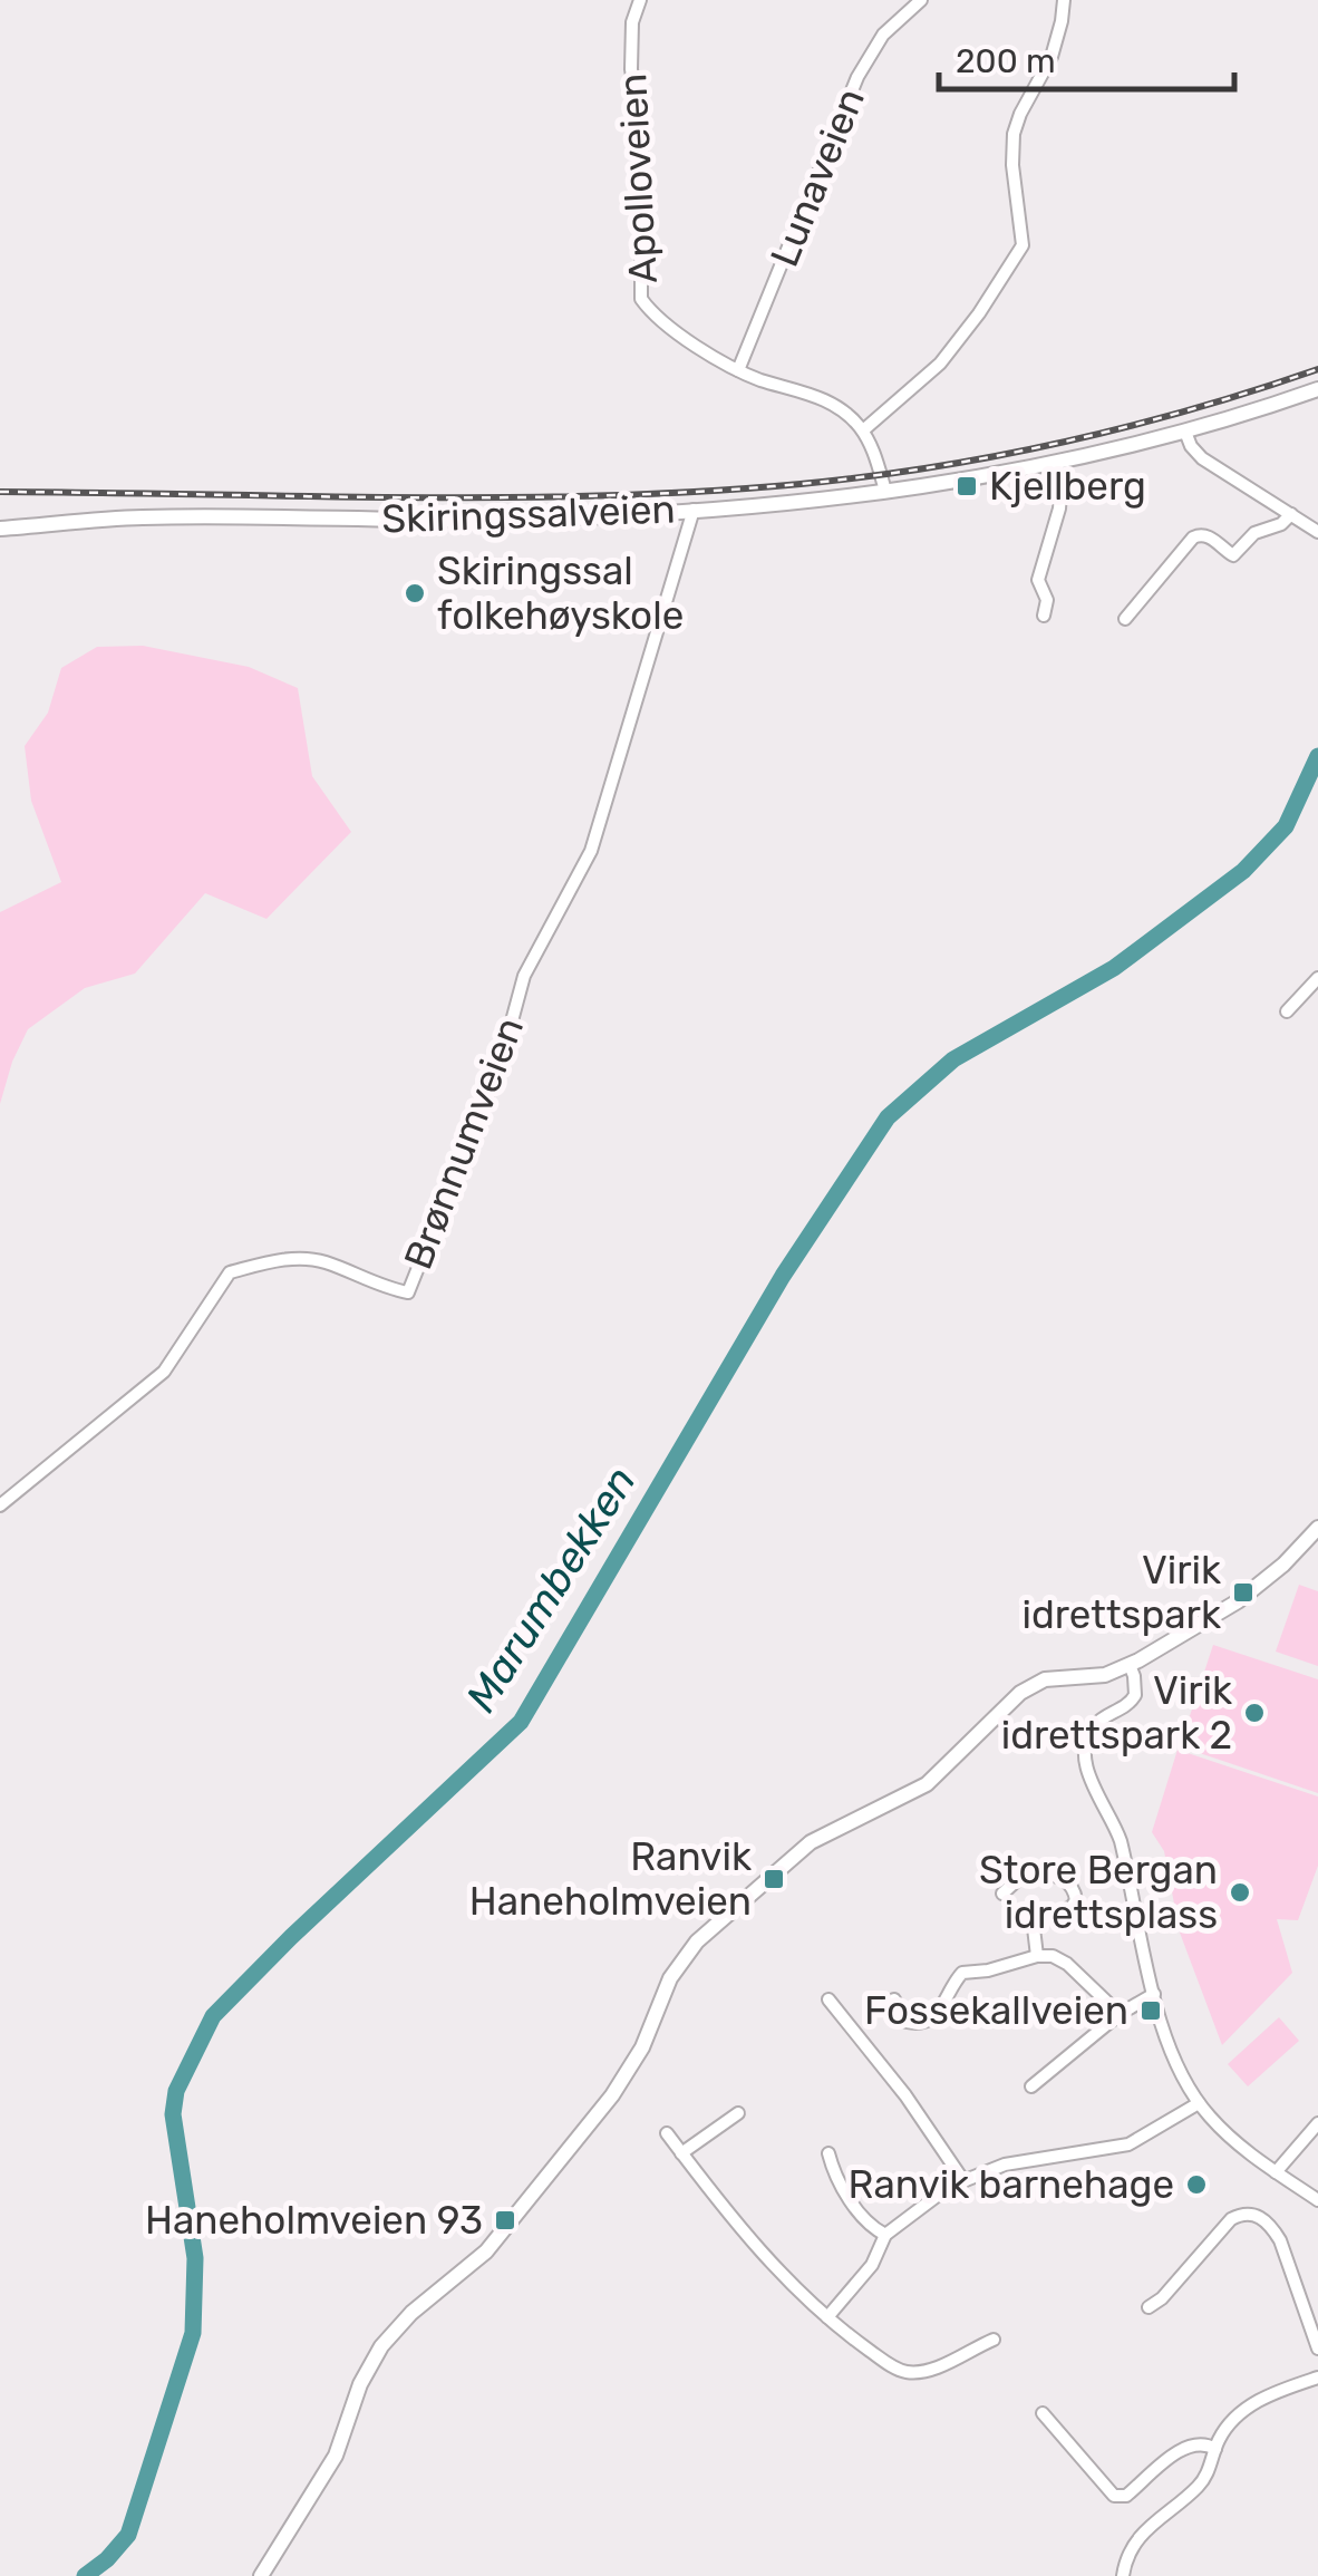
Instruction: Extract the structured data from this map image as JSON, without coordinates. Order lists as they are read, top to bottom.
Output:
{
  "streets": {
    "main road": ["Skiringssalveien"],
    "street": ["Lunaveien", "Apolloveien", "Brønnumveien"]
  },
  "crossings": [
    ["Lunaveien", "Apolloveien"],
    ["Skiringssalveien", "Brønnumveien"]
  ],
  "water": ["Marumbekken"],
  "places": {
    "transit": [
      "Kjellberg",
      "Virik idrettspark",
      "Ranvik Haneholmveien",
      "Fossekallveien",
      "Haneholmveien 93"
    ],
    "other": [
      "Skiringssal folkehøyskole",
      "Virik idrettspark 2",
      "Store Bergan idrettsplass",
      "Ranvik barnehage"
    ]
  },
  "scale_bar": "200 m"
}
